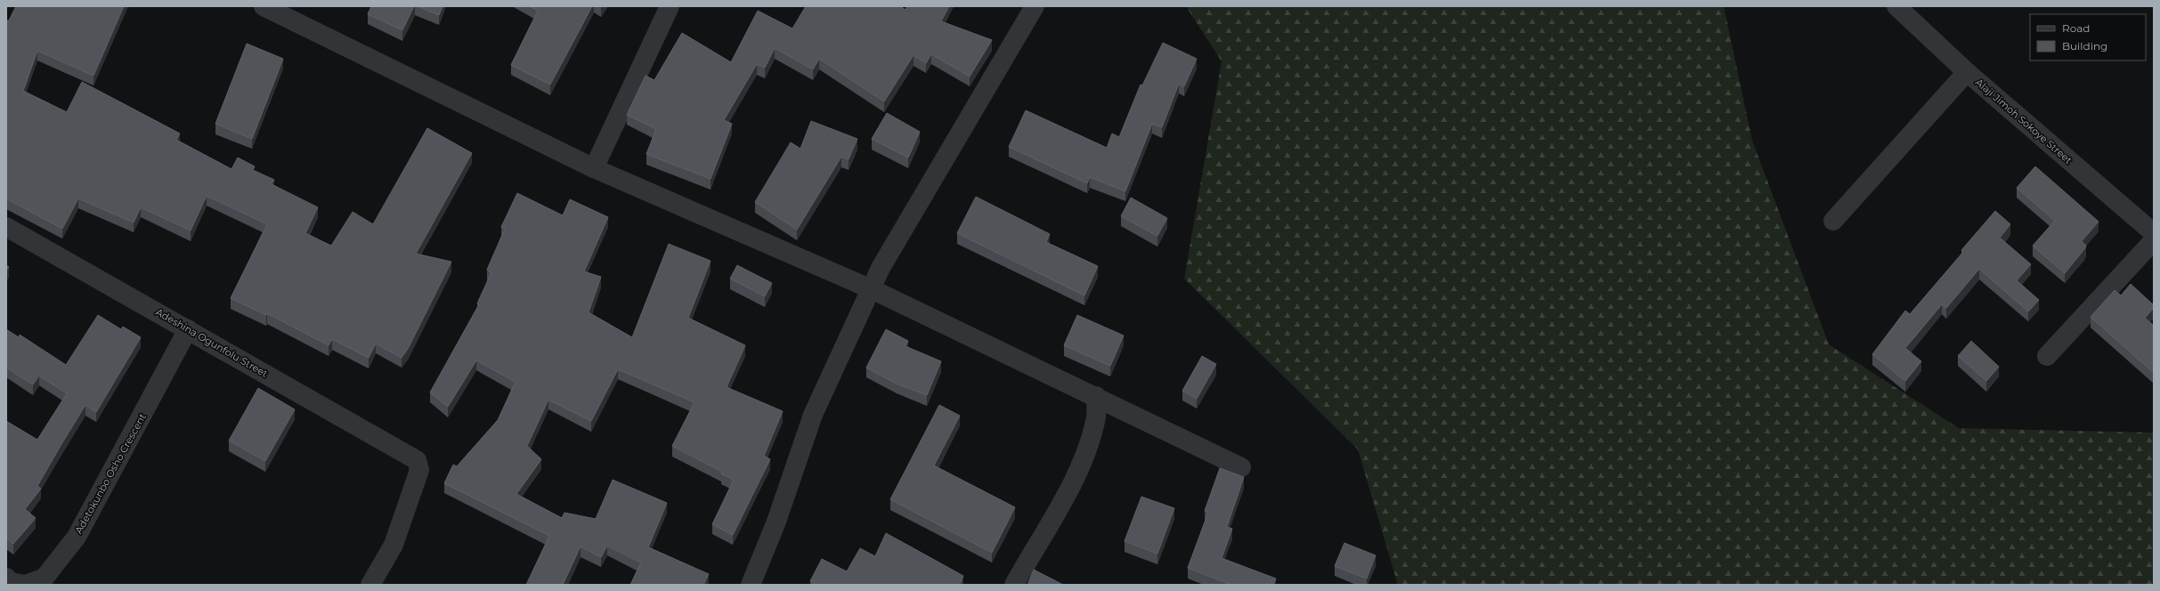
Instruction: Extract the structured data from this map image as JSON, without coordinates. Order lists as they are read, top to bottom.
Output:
{
  "streets": {
    "street": ["Alaji Jimoh Sokoye Street", "Adeshina Ogunfolu Street", "Adetokunbo Osho Crescent"]
  },
  "crossings": [
    ["Adeshina Ogunfolu Street", "Adetokunbo Osho Crescent"]
  ],
  "legend": ["Road", "Building"]
}
